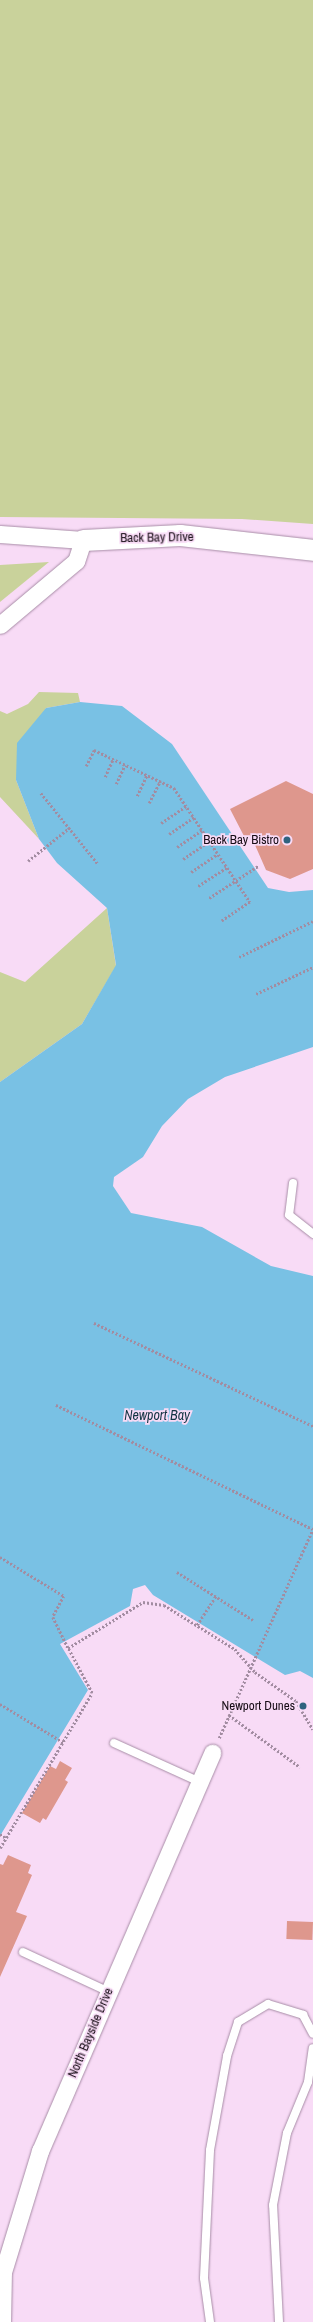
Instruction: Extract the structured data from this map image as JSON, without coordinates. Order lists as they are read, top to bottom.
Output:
{
  "streets": {
    "street": ["Back Bay Drive", "North Bayside Drive"]
  },
  "water": ["Newport Bay"],
  "places": ["Back Bay Bistro", "Newport Dunes"]
}
